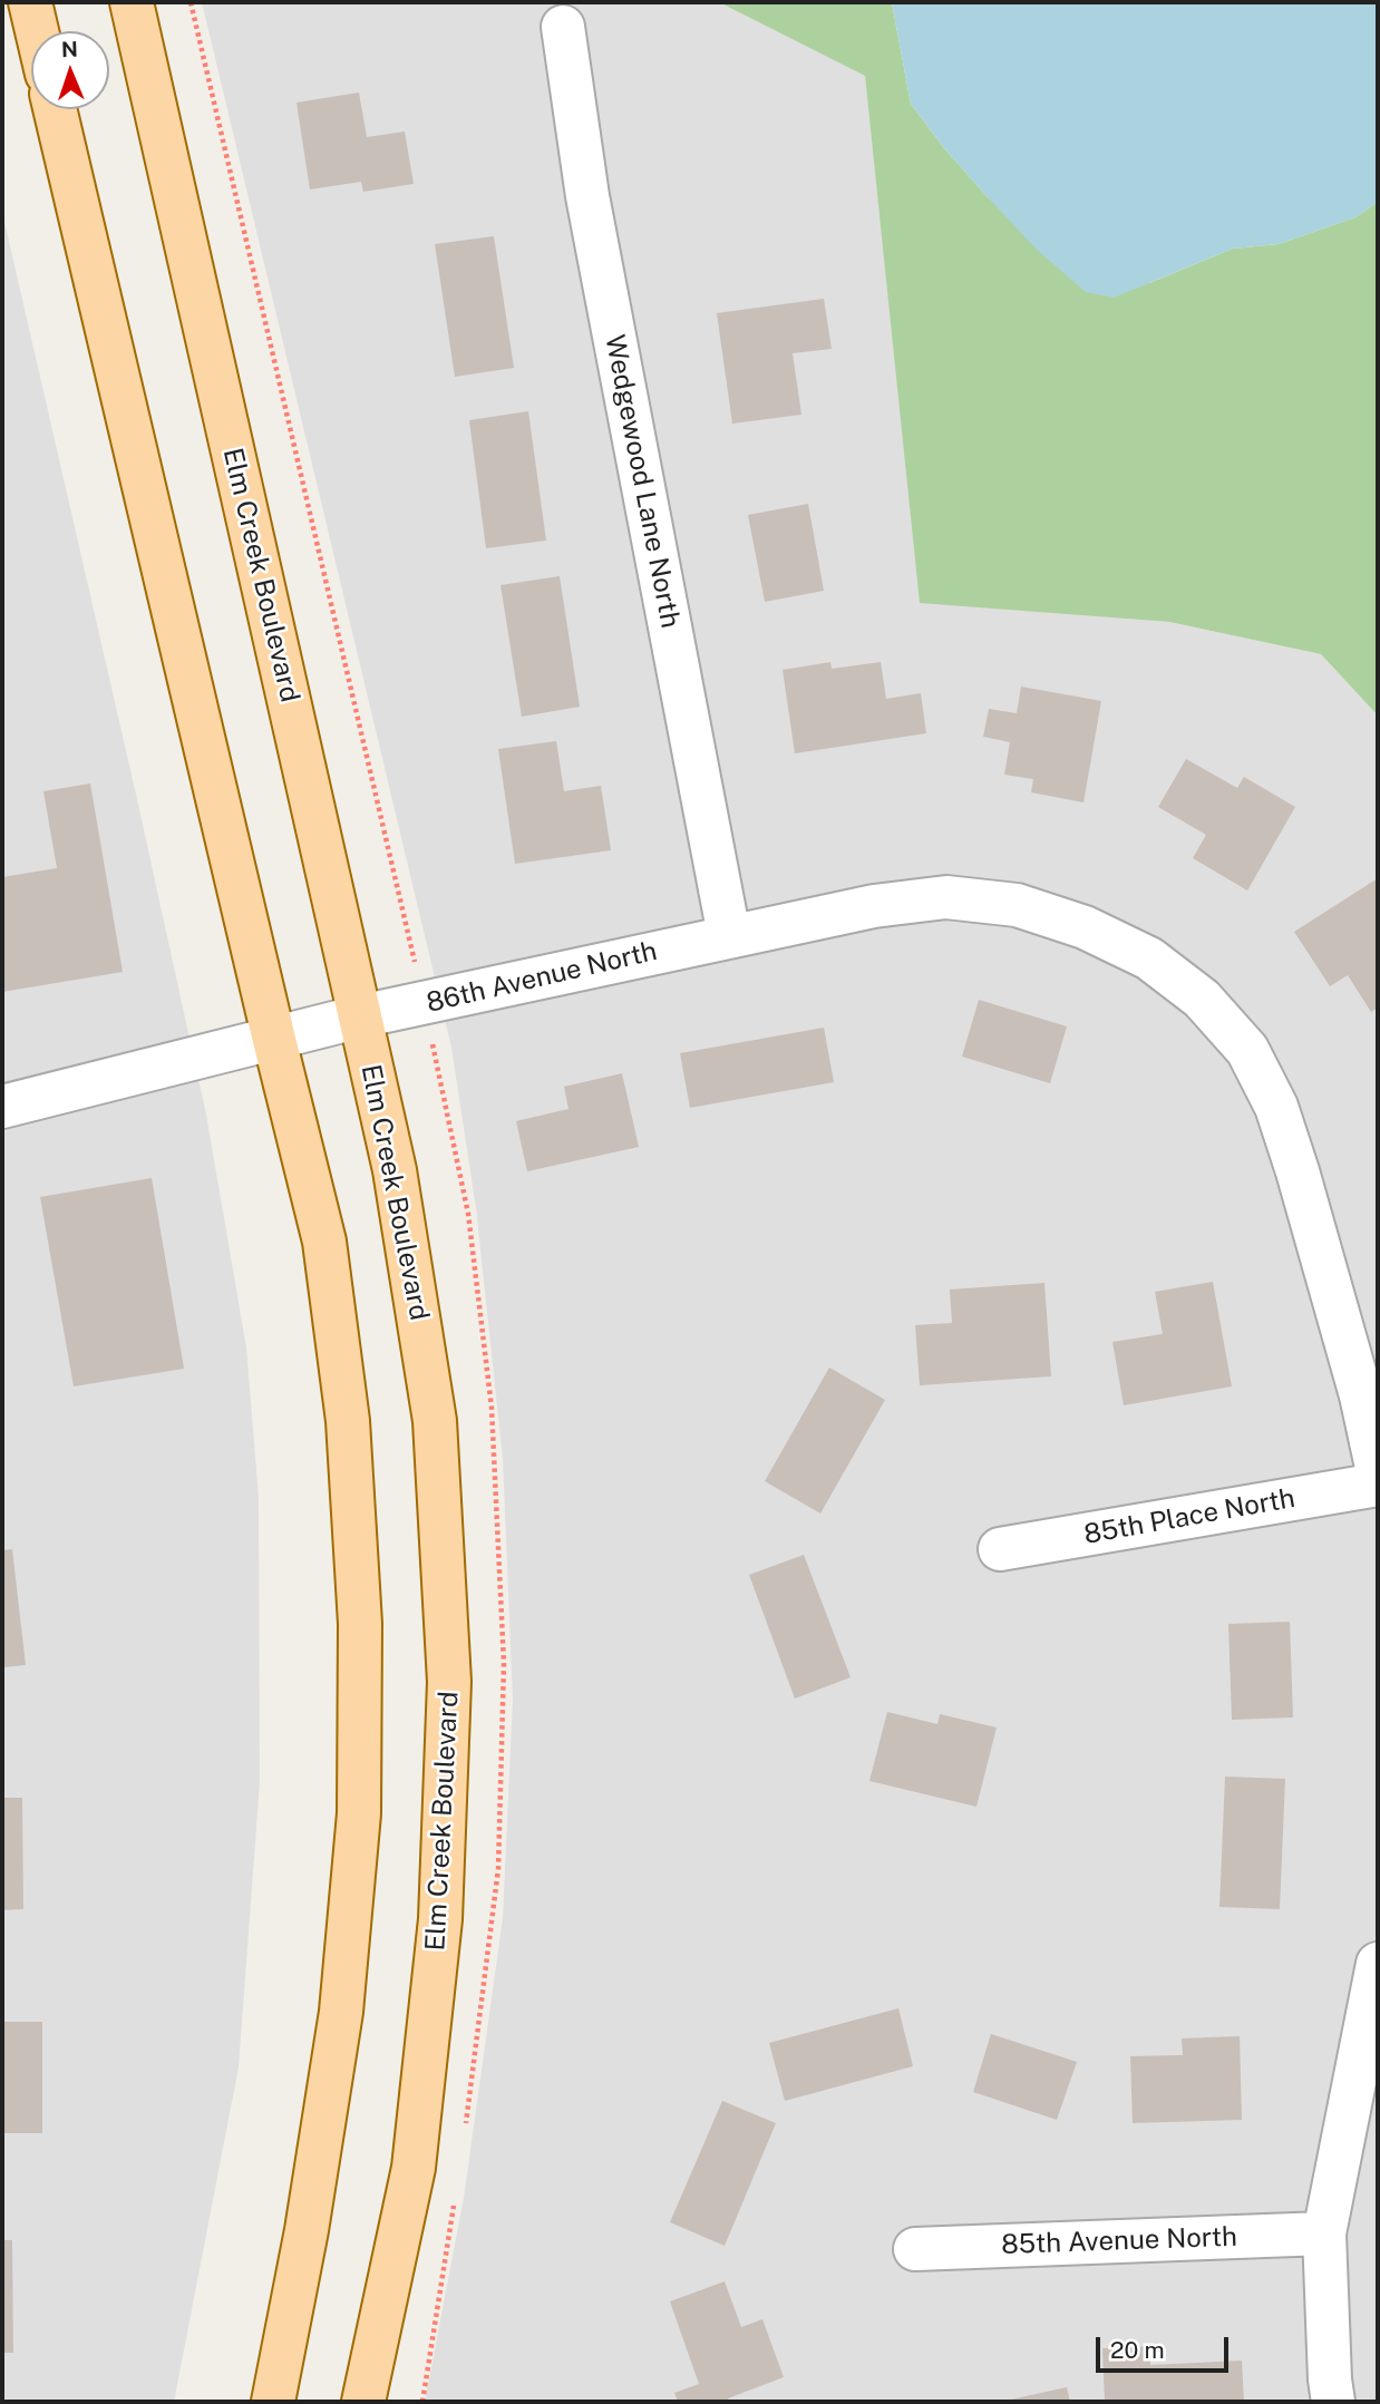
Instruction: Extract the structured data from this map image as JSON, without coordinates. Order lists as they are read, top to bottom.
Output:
{
  "streets": {
    "main road": ["Elm Creek Boulevard"],
    "street": [
      "Wedgewood Lane North",
      "86th Avenue North",
      "85th Place North",
      "85th Avenue North"
    ]
  },
  "crossings": [
    ["Wedgewood Lane North", "86th Avenue North"],
    ["Elm Creek Boulevard", "86th Avenue North"]
  ],
  "scale_bar": "20 m",
  "north": "top"
}
